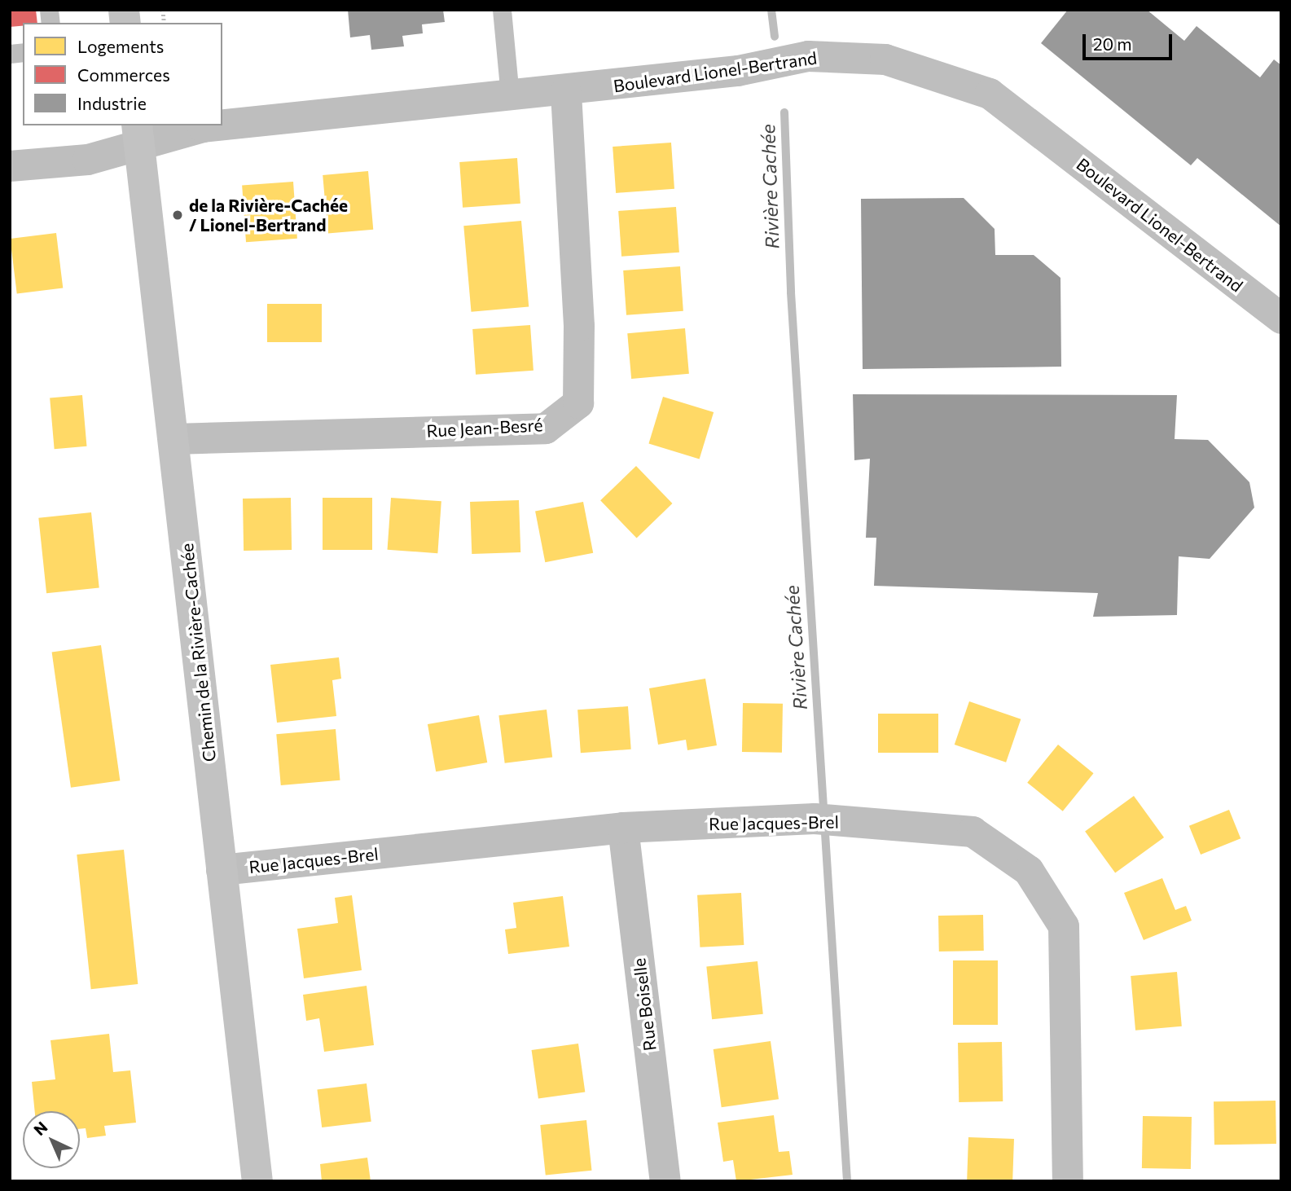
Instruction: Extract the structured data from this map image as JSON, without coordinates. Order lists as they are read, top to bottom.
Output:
{
  "streets": {
    "street": [
      "Boulevard Lionel-Bertrand",
      "Rue Jean-Besré",
      "Chemin de la Rivière-Cachée",
      "Rue Jacques-Brel",
      "Rue Boiselle"
    ]
  },
  "crossings": [
    ["Boulevard Lionel-Bertrand", "Rue Jean-Besré"],
    ["Boulevard Lionel-Bertrand", "Chemin de la Rivière-Cachée"],
    ["Rue Jean-Besré", "Chemin de la Rivière-Cachée"],
    ["Chemin de la Rivière-Cachée", "Rue Jacques-Brel"],
    ["Rue Jacques-Brel", "Rue Boiselle"]
  ],
  "water": ["Rivière Cachée"],
  "places": ["de la Rivière-Cachée / Lionel-Bertrand"],
  "legend": ["Logements", "Commerces", "Industrie"],
  "scale_bar": "20 m",
  "north": "top left"
}
